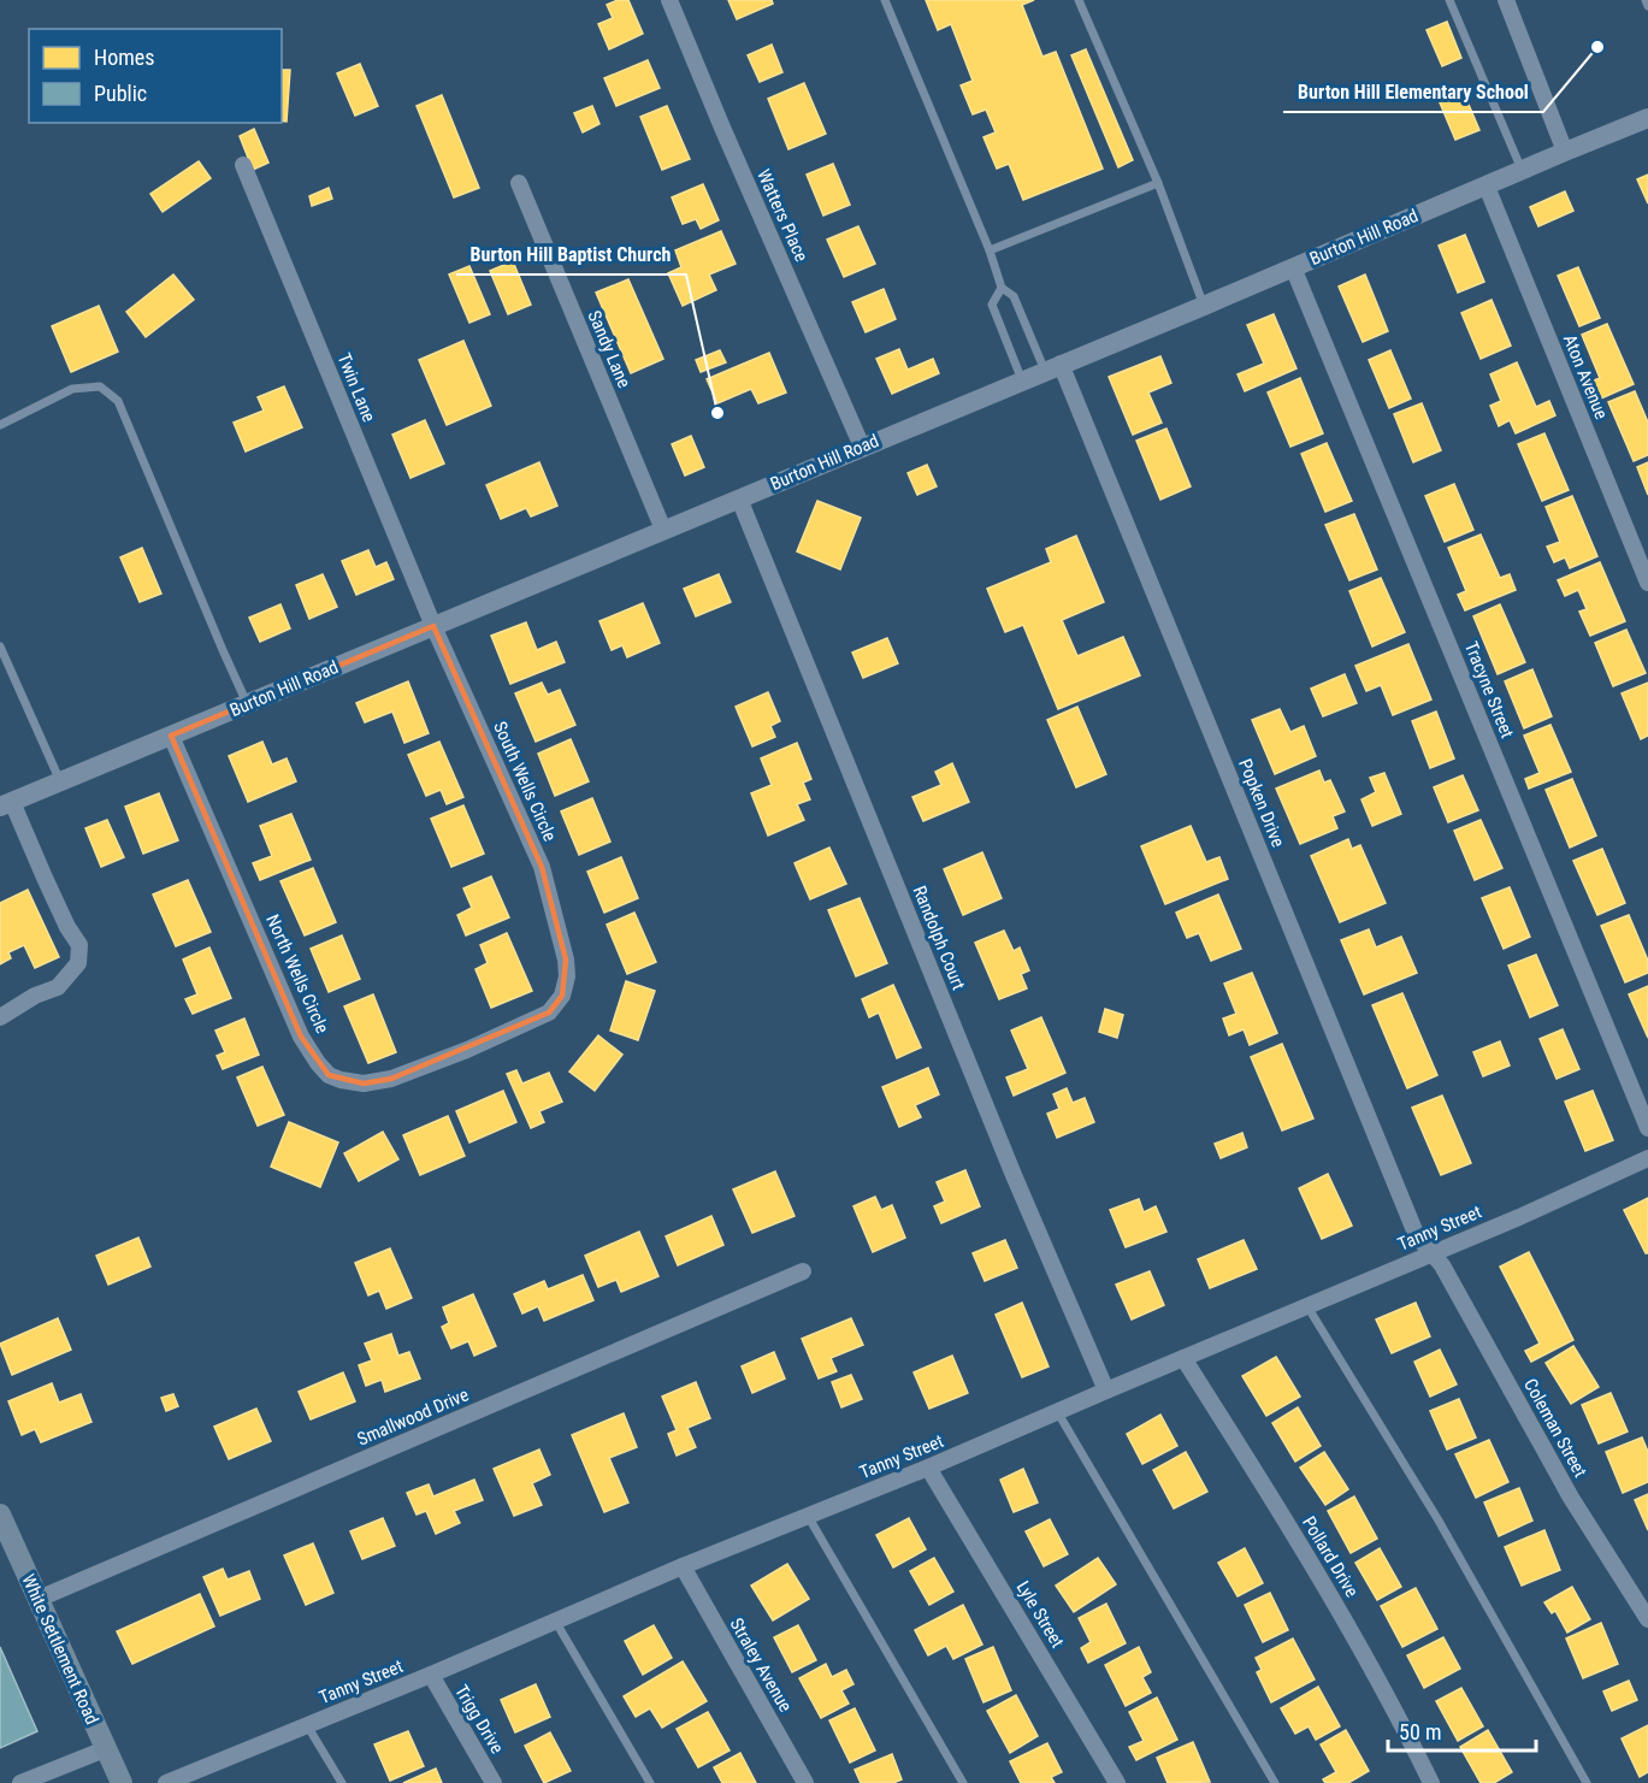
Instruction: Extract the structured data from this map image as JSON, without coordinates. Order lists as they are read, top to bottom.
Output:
{
  "streets": {
    "main road": ["White Settlement Road"],
    "street": [
      "Watters Place",
      "Burton Hill Road",
      "Sandy Lane",
      "Aton Avenue",
      "Twin Lane",
      "Tracyne Street",
      "South Wells Circle",
      "Popken Drive",
      "Randolph Court",
      "North Wells Circle",
      "Tanny Street",
      "Smallwood Drive",
      "Coleman Street",
      "Pollard Drive",
      "Lyle Street",
      "Straley Avenue",
      "Trigg Drive"
    ]
  },
  "crossings": [
    ["Watters Place", "Burton Hill Road"],
    ["Burton Hill Road", "Sandy Lane"],
    ["Burton Hill Road", "Aton Avenue"],
    ["Burton Hill Road", "Twin Lane"],
    ["Burton Hill Road", "Tracyne Street"],
    ["Burton Hill Road", "South Wells Circle"],
    ["Burton Hill Road", "Popken Drive"],
    ["Burton Hill Road", "Randolph Court"],
    ["Burton Hill Road", "North Wells Circle"],
    ["Twin Lane", "South Wells Circle"],
    ["South Wells Circle", "North Wells Circle"],
    ["Popken Drive", "Tanny Street"],
    ["Popken Drive", "Coleman Street"],
    ["Randolph Court", "Tanny Street"],
    ["Tanny Street", "Coleman Street"],
    ["Tanny Street", "Pollard Drive"],
    ["Tanny Street", "Lyle Street"],
    ["Tanny Street", "Straley Avenue"],
    ["Tanny Street", "Trigg Drive"],
    ["Smallwood Drive", "White Settlement Road"]
  ],
  "places": ["Burton Hill Elementary School", "Burton Hill Baptist Church"],
  "legend": ["Homes", "Public"],
  "scale_bar": "50 m"
}
